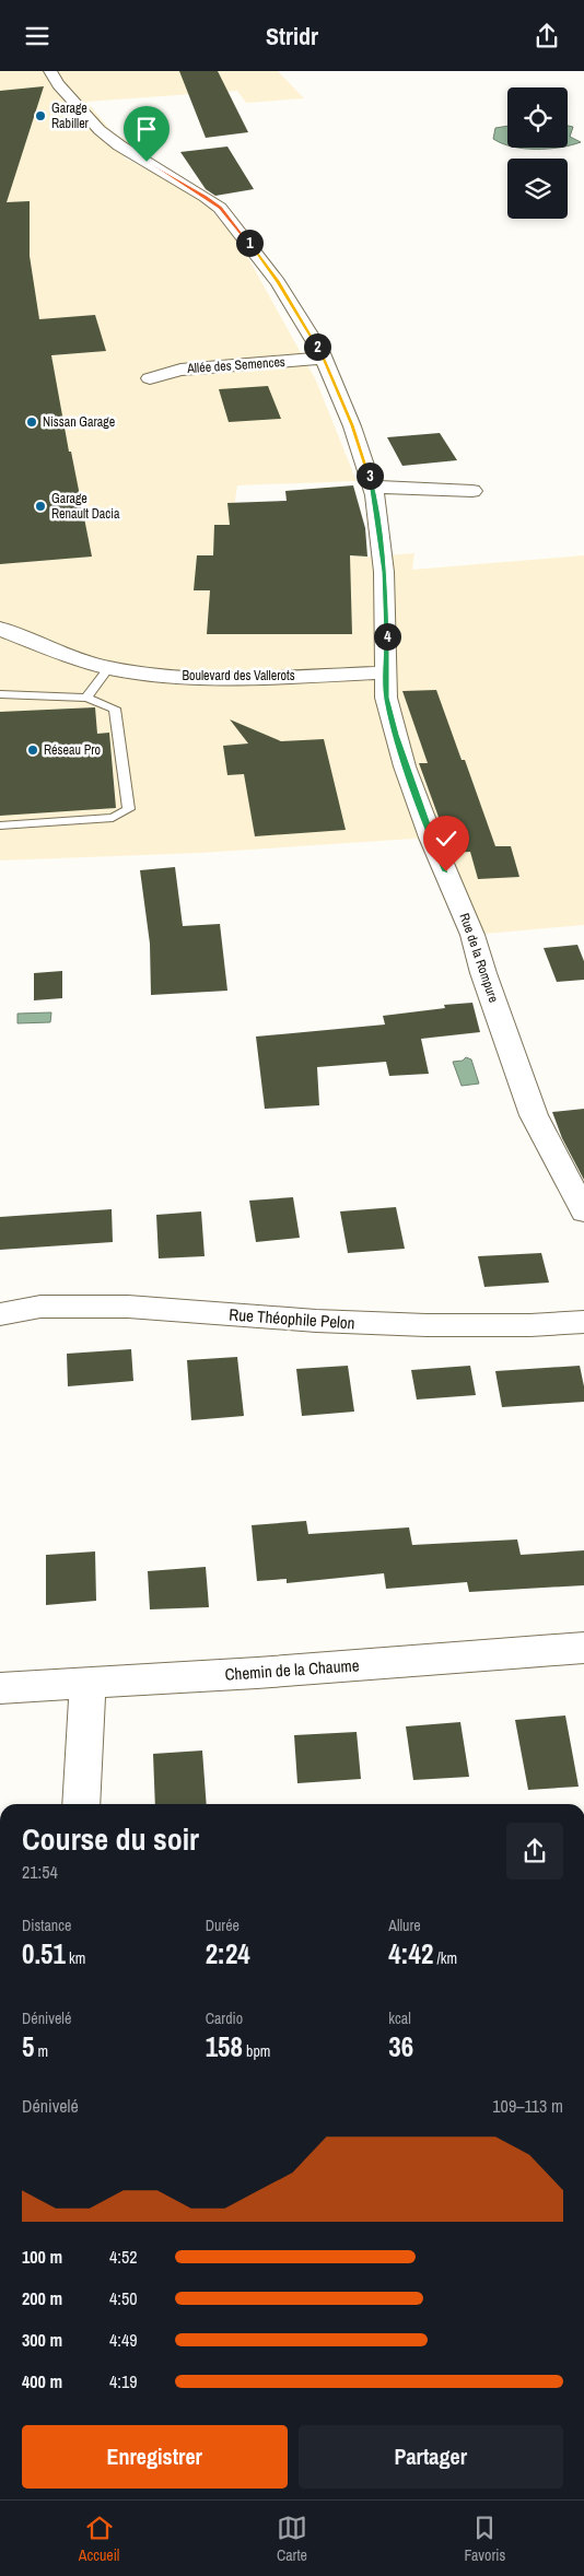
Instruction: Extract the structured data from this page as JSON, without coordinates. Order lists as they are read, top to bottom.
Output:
{
  "streets": {
    "street": [
      "Allée des Semences",
      "Boulevard des Vallerots",
      "Rue de la Rompure",
      "Rue Théophile Pelon",
      "Chemin de la Chaume"
    ]
  },
  "crossings": [
    ["Allée des Semences", "Rue de la Rompure"],
    ["Boulevard des Vallerots", "Rue de la Rompure"]
  ],
  "places": [
    "Garage Rabiller",
    "Nissan Garage",
    "Garage Renault Dacia",
    "Réseau Pro"
  ],
  "page": {
    "header": "Stridr",
    "pins": [
      "1",
      "2",
      "3",
      "4"
    ],
    "heading": ["Course du soir", "21:54"],
    "stats": [
      ["Distance", "0.51 km"],
      ["Durée", "2:24"],
      ["Allure", "4:42 /km"],
      ["Dénivelé", "5 m"],
      ["Cardio", "158 bpm"],
      ["kcal", "36"]
    ],
    "chart": ["Dénivelé", "109–113 m"],
    "list": [
      {
        "name": "100 m",
        "note": "4:52"
      },
      {
        "name": "200 m",
        "note": "4:50"
      },
      {
        "name": "300 m",
        "note": "4:49"
      },
      {
        "name": "400 m",
        "note": "4:19"
      }
    ],
    "buttons": ["Enregistrer", "Partager"],
    "tabs": ["Accueil", "Carte", "Favoris"]
  }
}
